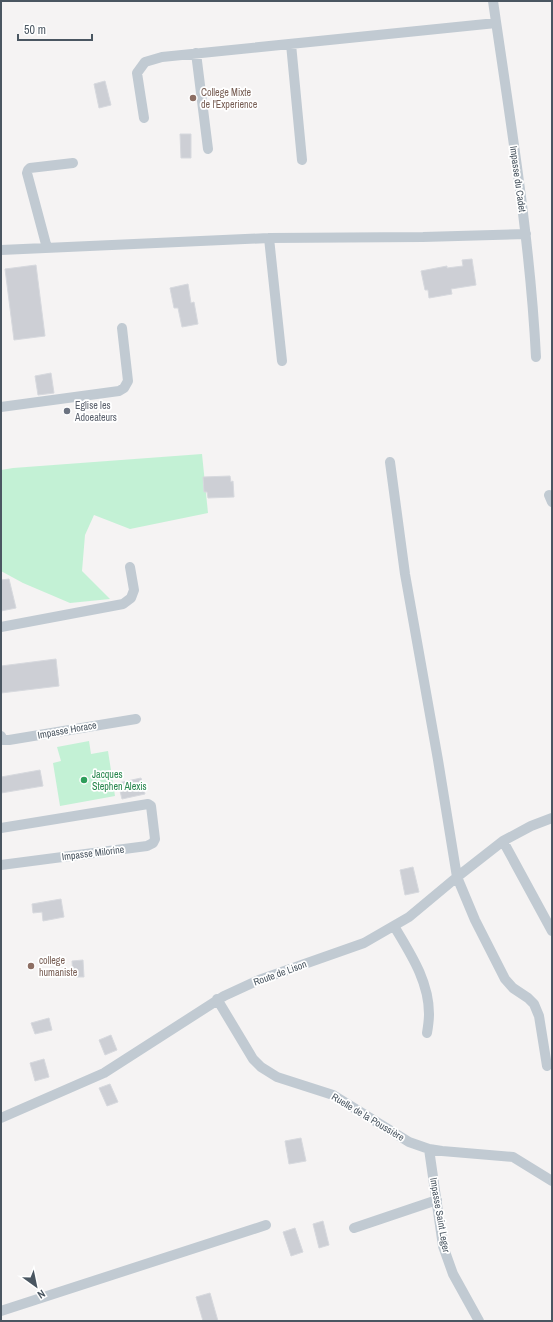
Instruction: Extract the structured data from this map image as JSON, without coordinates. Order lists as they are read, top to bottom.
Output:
{
  "streets": {
    "street": [
      "Impasse du Cadet",
      "Impasse Horace",
      "Impasse Milorine",
      "Route de Lison",
      "Ruelle de la Poussière",
      "Impasse Saint Leger"
    ]
  },
  "crossings": [
    ["Route de Lison", "Ruelle de la Poussière"],
    ["Ruelle de la Poussière", "Impasse Saint Leger"]
  ],
  "places": [
    "College Mixte de l'Experience",
    "Eglise les Adoeateurs",
    "Jacques Stephen Alexis",
    "college humaniste"
  ],
  "scale_bar": "50 m",
  "north": "bottom right"
}
